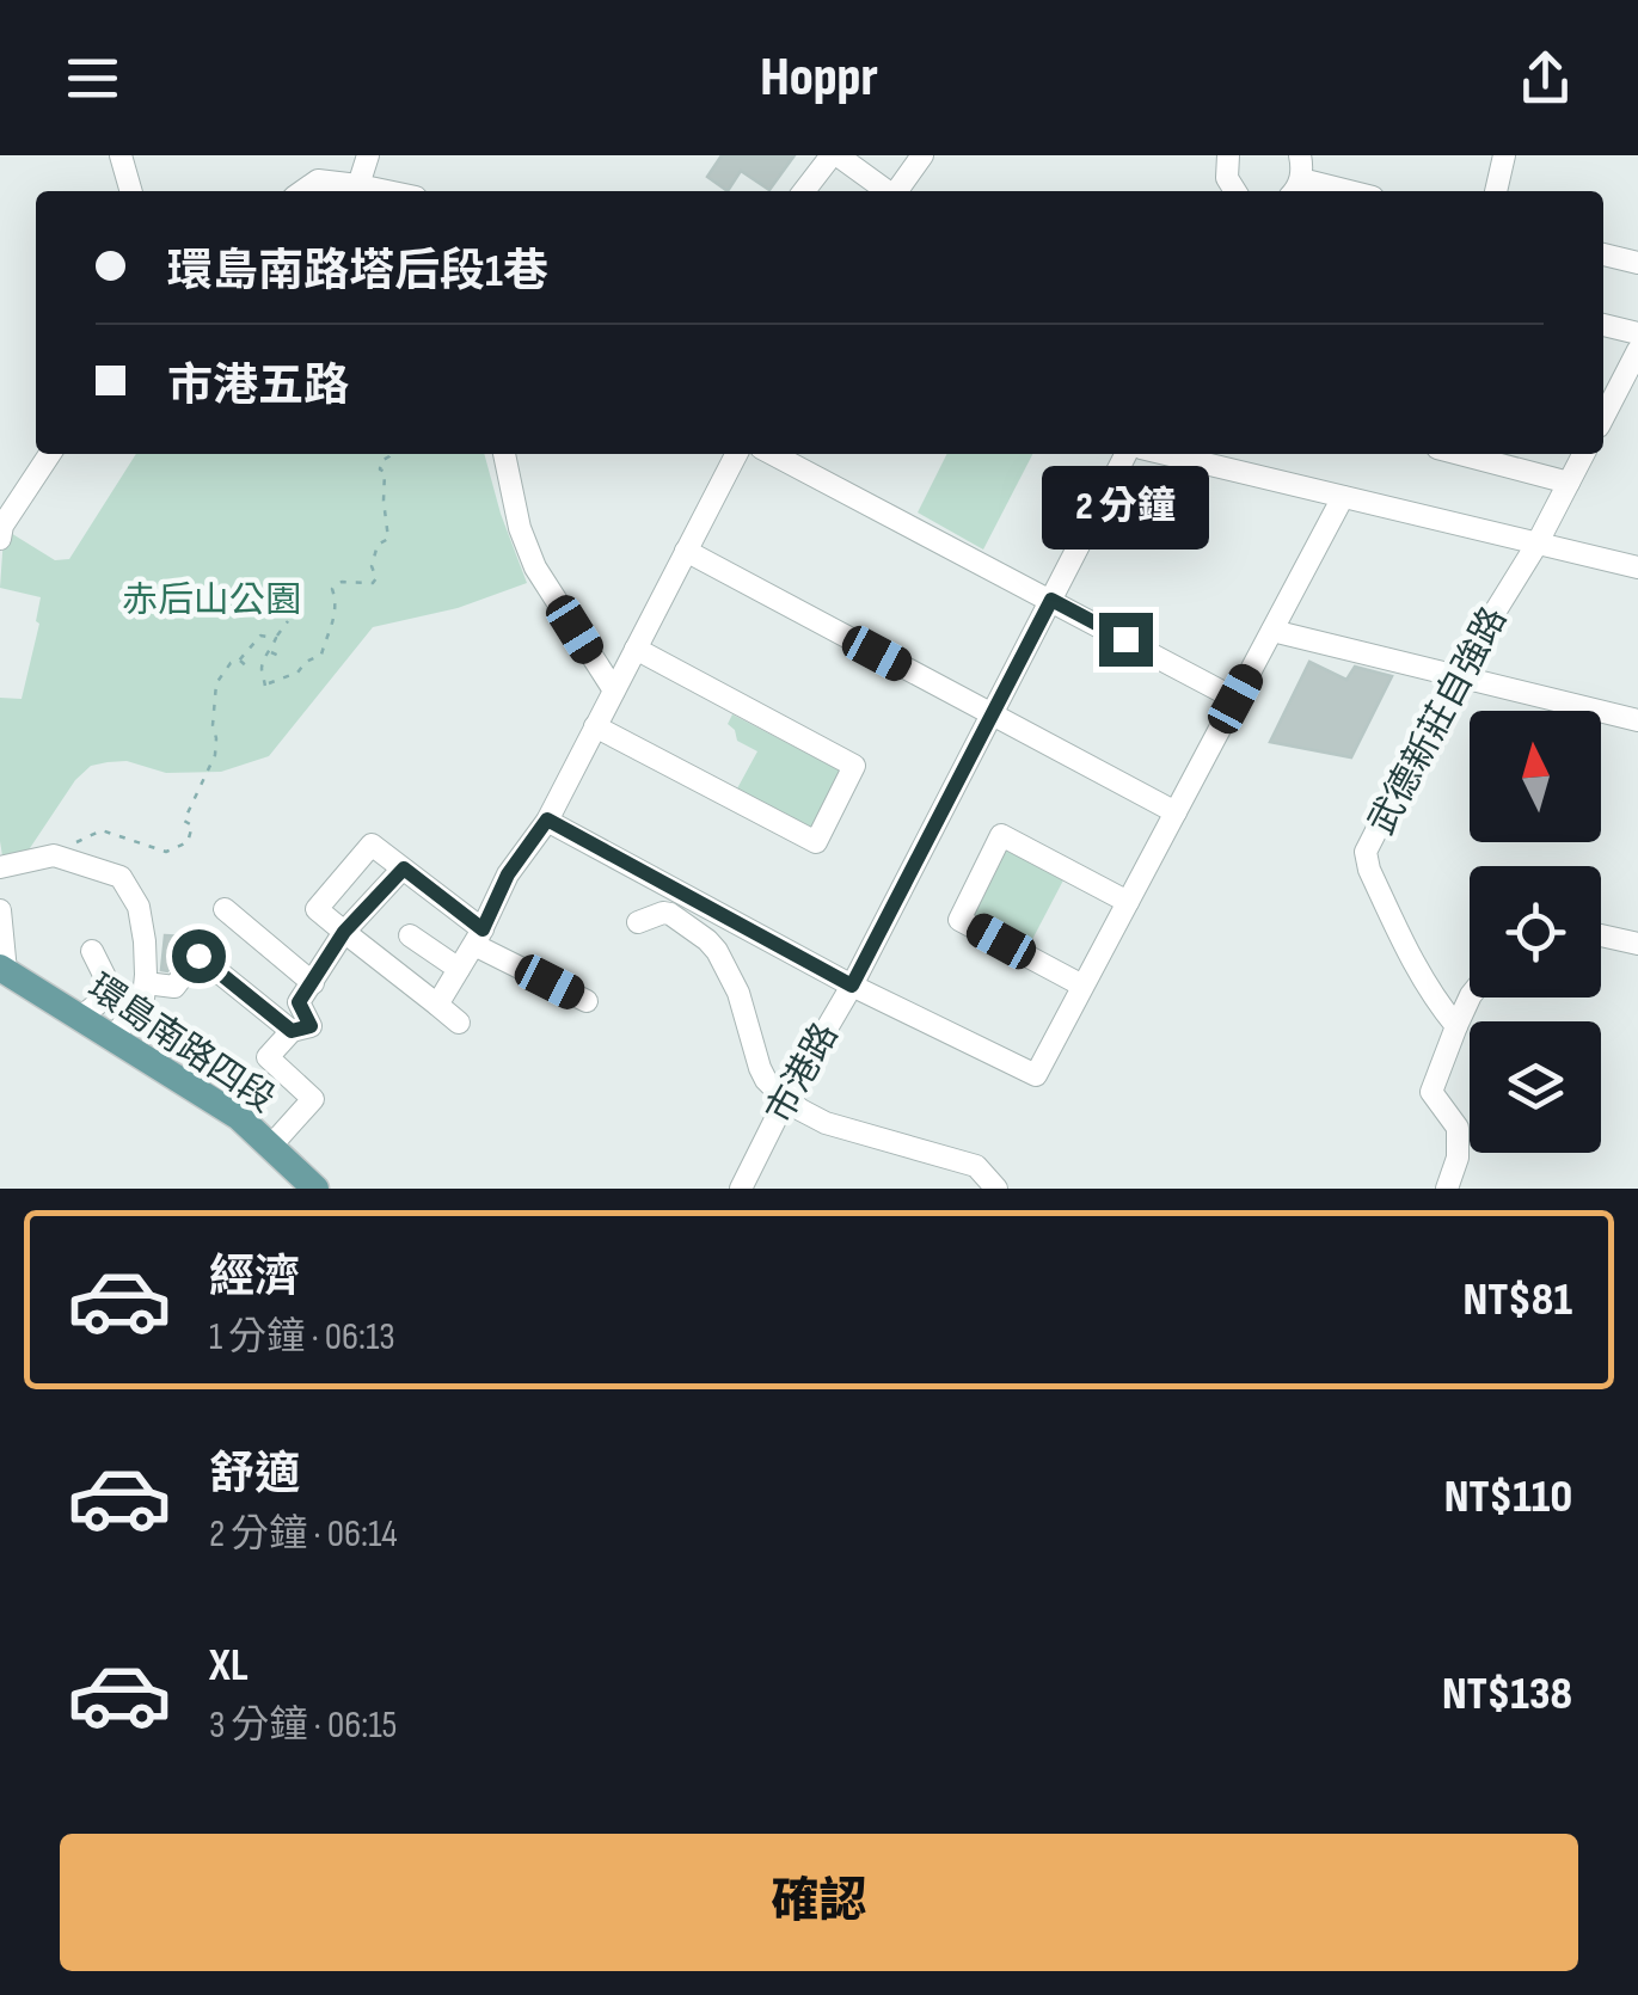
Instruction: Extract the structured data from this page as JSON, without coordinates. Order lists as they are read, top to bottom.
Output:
{
  "streets": {
    "main road": ["環島南路四段"],
    "street": ["武德新莊自強路", "市港路"]
  },
  "parks": ["赤后山公園"],
  "north": "top",
  "page": {
    "header": "Hoppr",
    "banner": ["環島南路塔后段1巷", "市港五路"],
    "bubble": "2 分鐘",
    "list": [
      {
        "name": "經濟",
        "note": "1 分鐘 · 06:13",
        "value": "NT$81"
      },
      {
        "name": "舒適",
        "note": "2 分鐘 · 06:14",
        "value": "NT$110"
      },
      {
        "name": "XL",
        "note": "3 分鐘 · 06:15",
        "value": "NT$138"
      }
    ],
    "buttons": "確認"
  }
}
